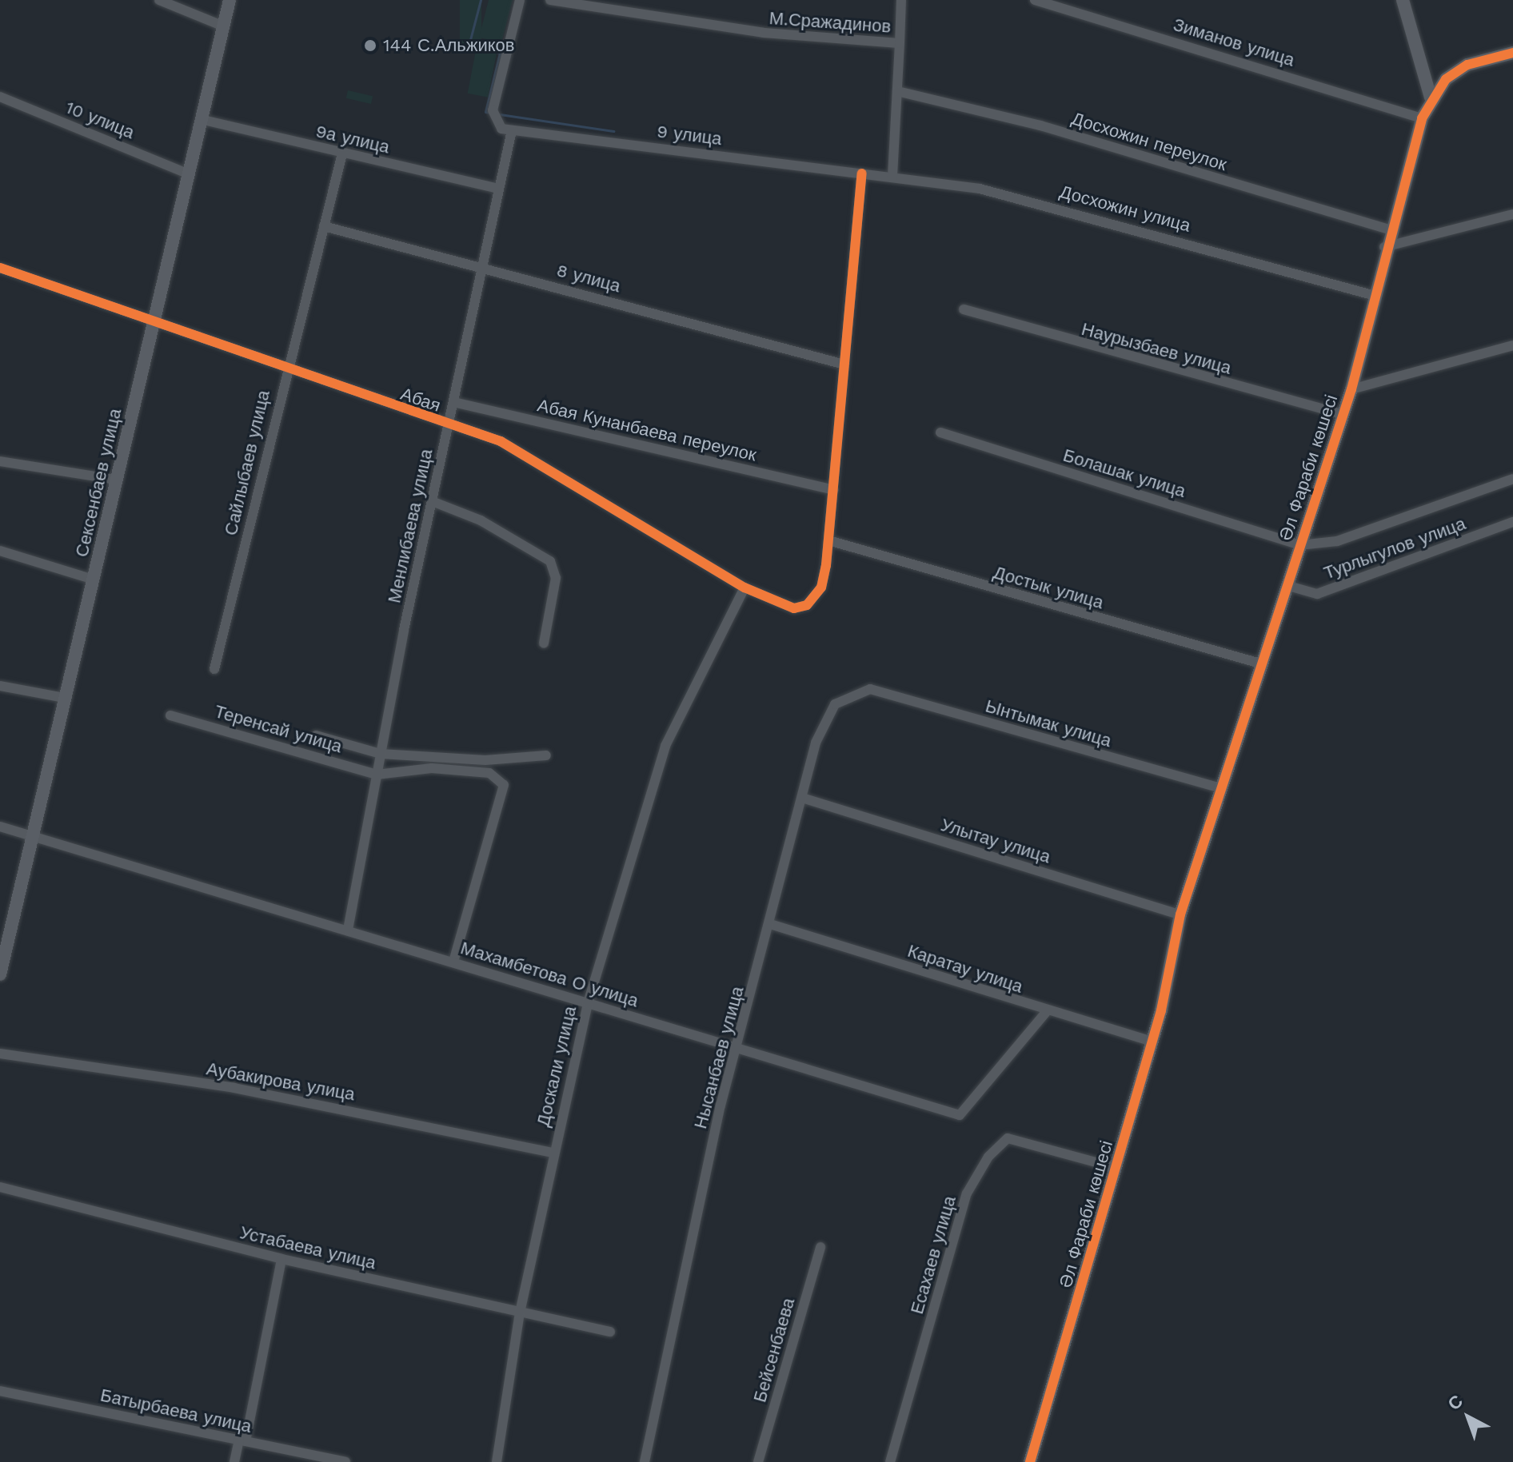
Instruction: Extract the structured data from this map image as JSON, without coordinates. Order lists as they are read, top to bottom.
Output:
{
  "streets": {
    "street": [
      "М.Сражадинов",
      "Зиманов улица",
      "10 улица",
      "9 улица",
      "9а улица",
      "Досхожин переулок",
      "Досхожин улица",
      "8 улица",
      "Наурызбаев улица",
      "Абая",
      "Абая Кунанбаева переулок",
      "Сайлыбаев улица",
      "Әл Фараби көшесі",
      "Болашак улица",
      "Сексенбаев улица",
      "Менлибаева улица",
      "Турлыгулов улица",
      "Достык улица",
      "Ынтымак улица",
      "Теренсай улица",
      "Улытау улица",
      "Каратау улица",
      "Махамбетова О улица",
      "Нысанбаев улица",
      "Доскали улица",
      "Аубакирова улица",
      "Устабаева улица",
      "Есахаев улица",
      "Бейсенбаева",
      "Батырбаева улица"
    ]
  },
  "crossings": [
    ["М.Сражадинов", "Досхожин переулок"],
    ["М.Сражадинов", "Досхожин улица"],
    ["Зиманов улица", "Әл Фараби көшесі"],
    ["10 улица", "Сексенбаев улица"],
    ["9 улица", "Досхожин улица"],
    ["9 улица", "Менлибаева улица"],
    ["9а улица", "Сайлыбаев улица"],
    ["9а улица", "Сексенбаев улица"],
    ["9а улица", "Менлибаева улица"],
    ["Досхожин переулок", "Әл Фараби көшесі"],
    ["Досхожин улица", "Әл Фараби көшесі"],
    ["8 улица", "Сайлыбаев улица"],
    ["8 улица", "Менлибаева улица"],
    ["Наурызбаев улица", "Әл Фараби көшесі"],
    ["Абая", "Сайлыбаев улица"],
    ["Абая", "Сексенбаев улица"],
    ["Абая", "Менлибаева улица"],
    ["Абая", "Достык улица"],
    ["Абая", "Доскали улица"],
    ["Абая Кунанбаева переулок", "Менлибаева улица"],
    ["Әл Фараби көшесі", "Болашак улица"],
    ["Әл Фараби көшесі", "Турлыгулов улица"],
    ["Әл Фараби көшесі", "Достык улица"],
    ["Әл Фараби көшесі", "Ынтымак улица"],
    ["Әл Фараби көшесі", "Улытау улица"],
    ["Әл Фараби көшесі", "Каратау улица"],
    ["Әл Фараби көшесі", "Есахаев улица"],
    ["Болашак улица", "Турлыгулов улица"],
    ["Сексенбаев улица", "Махамбетова О улица"],
    ["Менлибаева улица", "Теренсай улица"],
    ["Менлибаева улица", "Махамбетова О улица"],
    ["Ынтымак улица", "Нысанбаев улица"],
    ["Улытау улица", "Нысанбаев улица"],
    ["Каратау улица", "Махамбетова О улица"],
    ["Каратау улица", "Нысанбаев улица"],
    ["Махамбетова О улица", "Нысанбаев улица"],
    ["Махамбетова О улица", "Доскали улица"],
    ["Доскали улица", "Аубакирова улица"],
    ["Доскали улица", "Устабаева улица"]
  ],
  "places": ["144 С.Альжиков"],
  "north": "top left"
}
